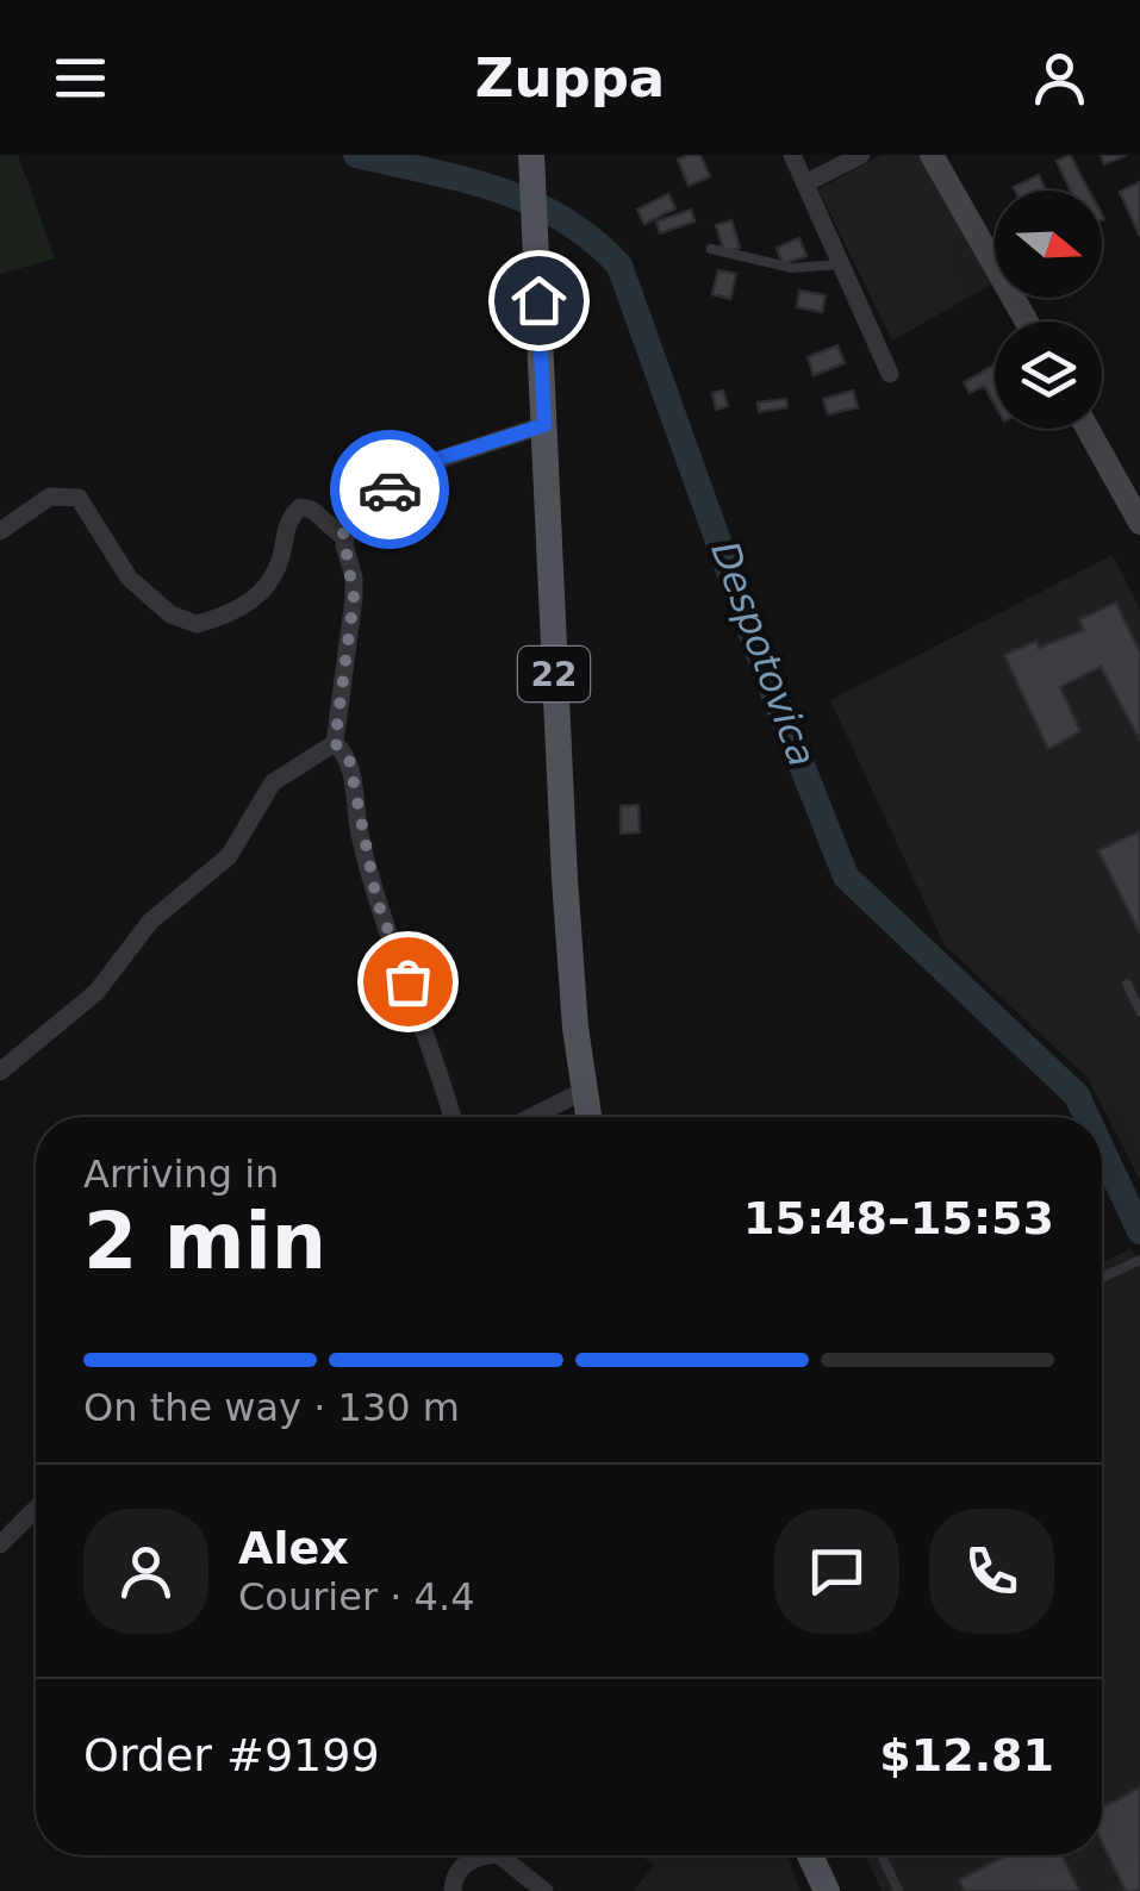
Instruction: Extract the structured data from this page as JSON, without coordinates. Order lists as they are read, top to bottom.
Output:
{
  "streets": {
    "main road": ["22"]
  },
  "water": ["Despotovica"],
  "north": "right",
  "page": {
    "header": "Zuppa",
    "heading": ["2 min", "Arriving in", "15:48–15:53"],
    "panel": [
      "Alex",
      "Courier · 4.4",
      "Order #9199",
      "$12.81"
    ],
    "bar": "On the way · 130 m"
  }
}
